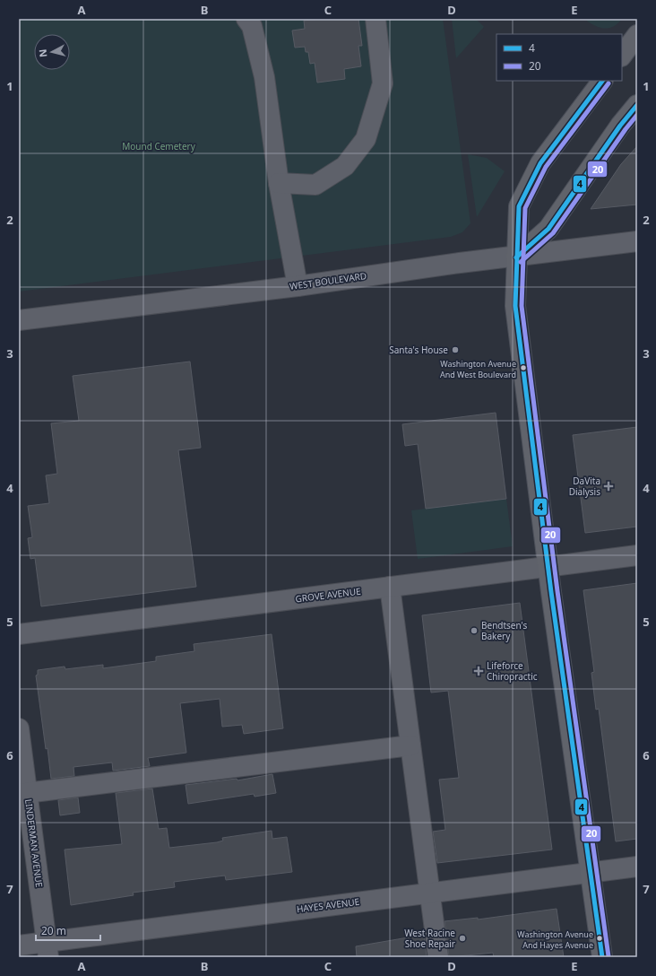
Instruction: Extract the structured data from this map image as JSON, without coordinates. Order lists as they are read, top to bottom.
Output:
{
  "streets": {
    "street": [
      "WEST BOULEVARD",
      "GROVE AVENUE",
      "LINDERMAN AVENUE",
      "HAYES AVENUE"
    ]
  },
  "crossings": [
    ["LINDERMAN AVENUE", "HAYES AVENUE"]
  ],
  "parks": ["Mound Cemetery"],
  "places": {
    "other": [
      "Santa's House",
      "Washington Avenue And West Boulevard",
      "Bendtsen's Bakery",
      "West Racine Shoe Repair",
      "Washington Avenue And Hayes Avenue"
    ],
    "health": ["DaVita Dialysis", "Lifeforce Chiropractic"]
  },
  "lines": ["transit line 4", "transit line 20"],
  "legend": ["4", "20"],
  "scale_bar": "20 m",
  "north": "left",
  "grid": {
    "columns": [
      "A",
      "B",
      "C",
      "D",
      "E"
    ],
    "rows": [
      "1",
      "2",
      "3",
      "4",
      "5",
      "6",
      "7"
    ]
  }
}
